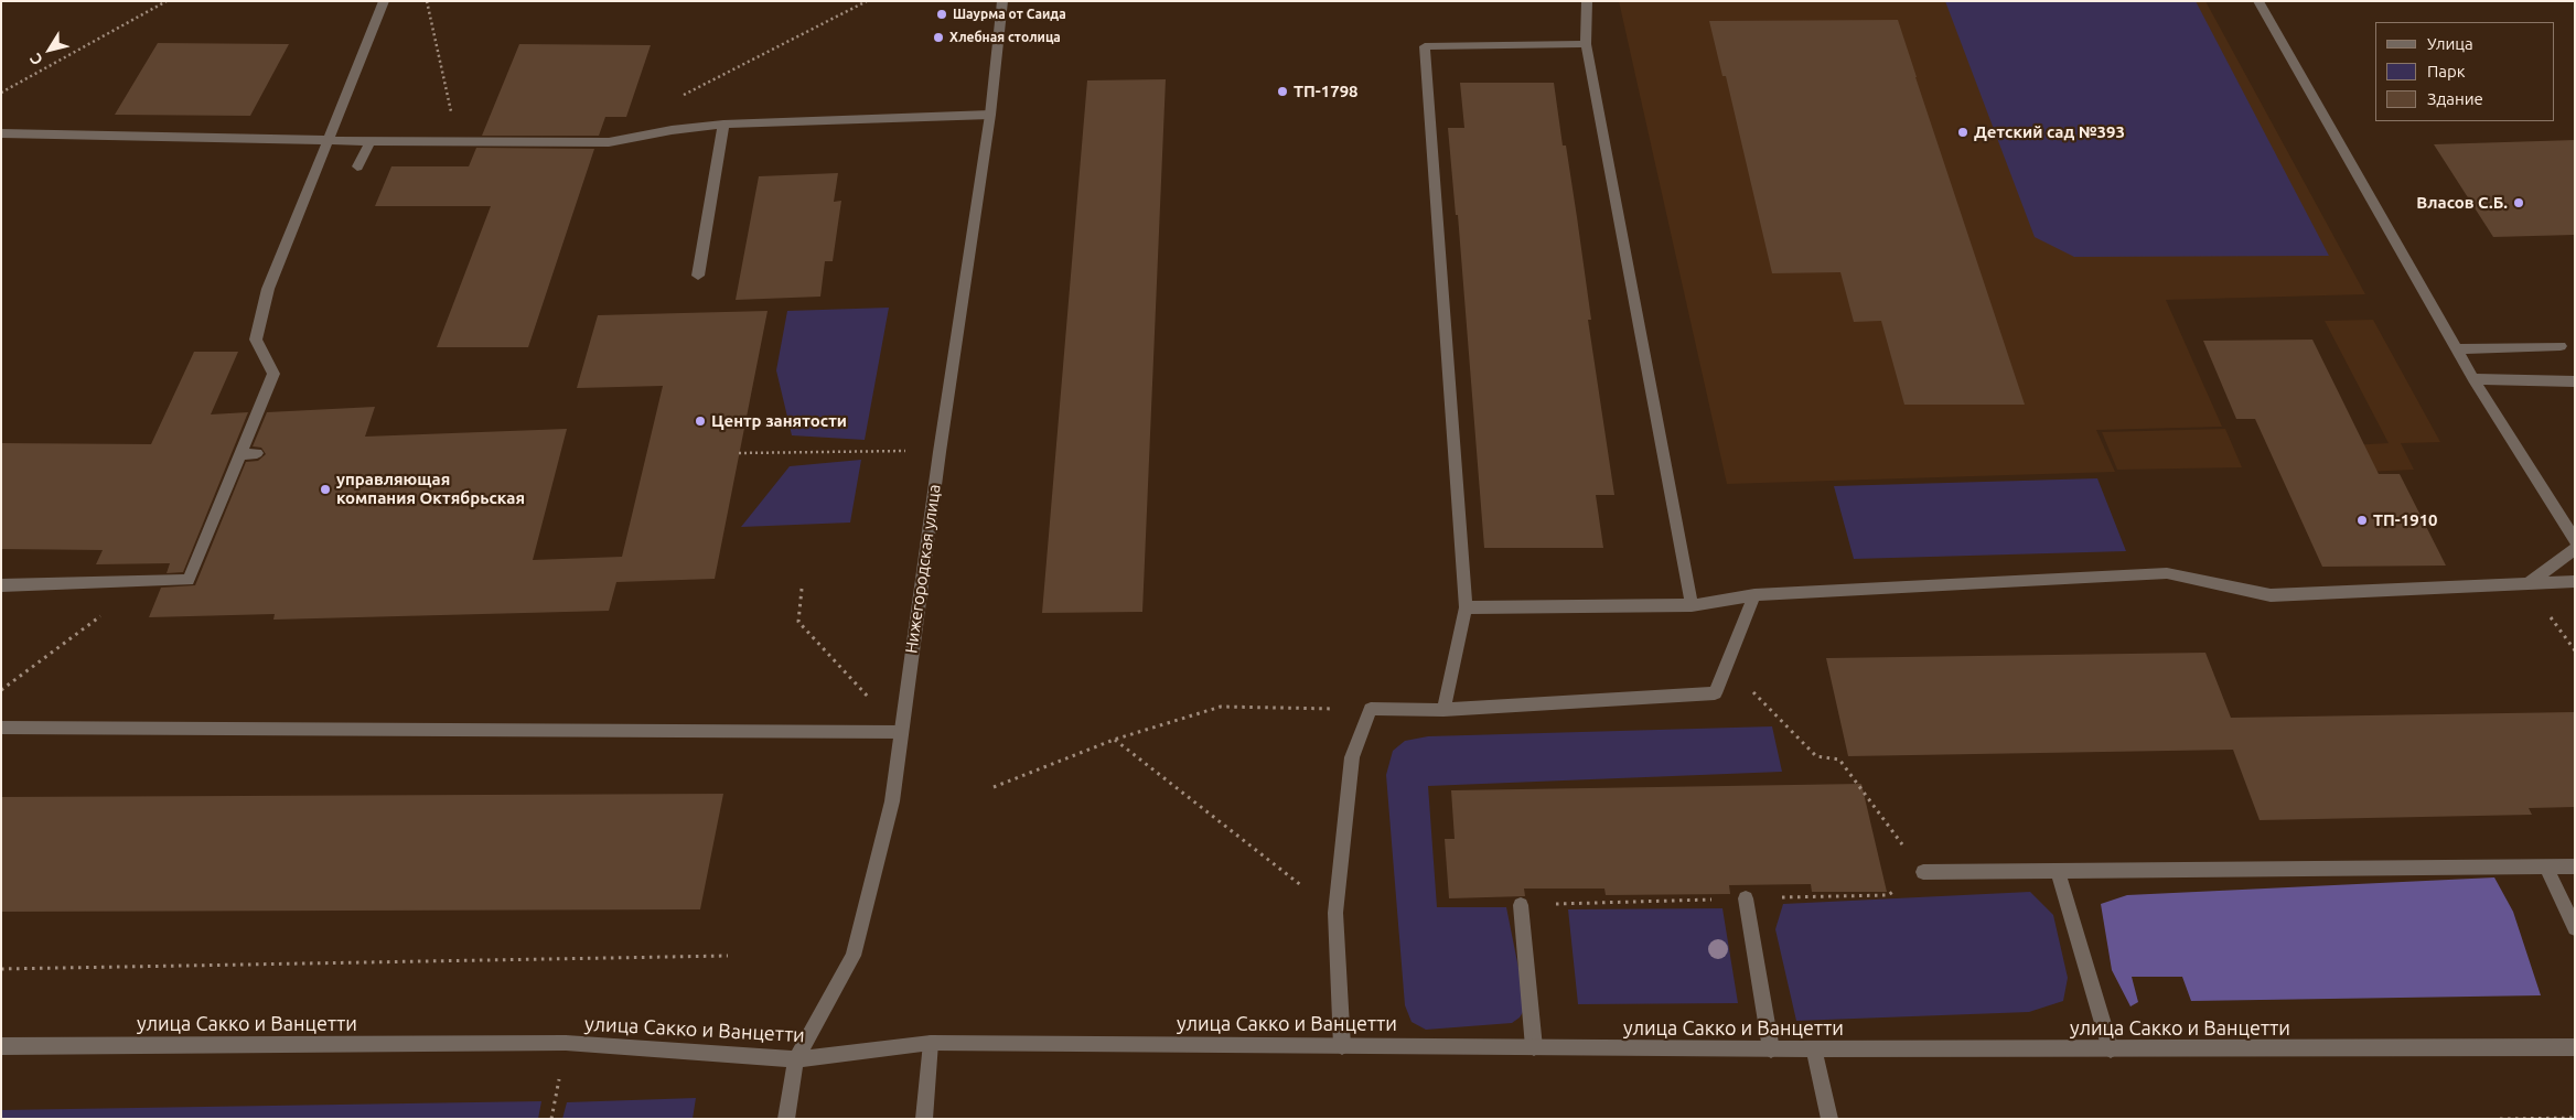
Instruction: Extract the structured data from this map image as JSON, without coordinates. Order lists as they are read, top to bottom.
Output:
{
  "streets": {
    "street": ["Нижегородская улица", "улица Сакко и Ванцетти"]
  },
  "crossings": [
    ["Нижегородская улица", "улица Сакко и Ванцетти"]
  ],
  "places": [
    "Шаурма от Саида",
    "Хлебная столица",
    "ТП-1798",
    "Детский сад №393",
    "Власов С.Б.",
    "Центр занятости",
    "управляющая компания Октябрьская",
    "ТП-1910"
  ],
  "legend": ["Улица", "Парк", "Здание"],
  "north": "bottom left"
}
